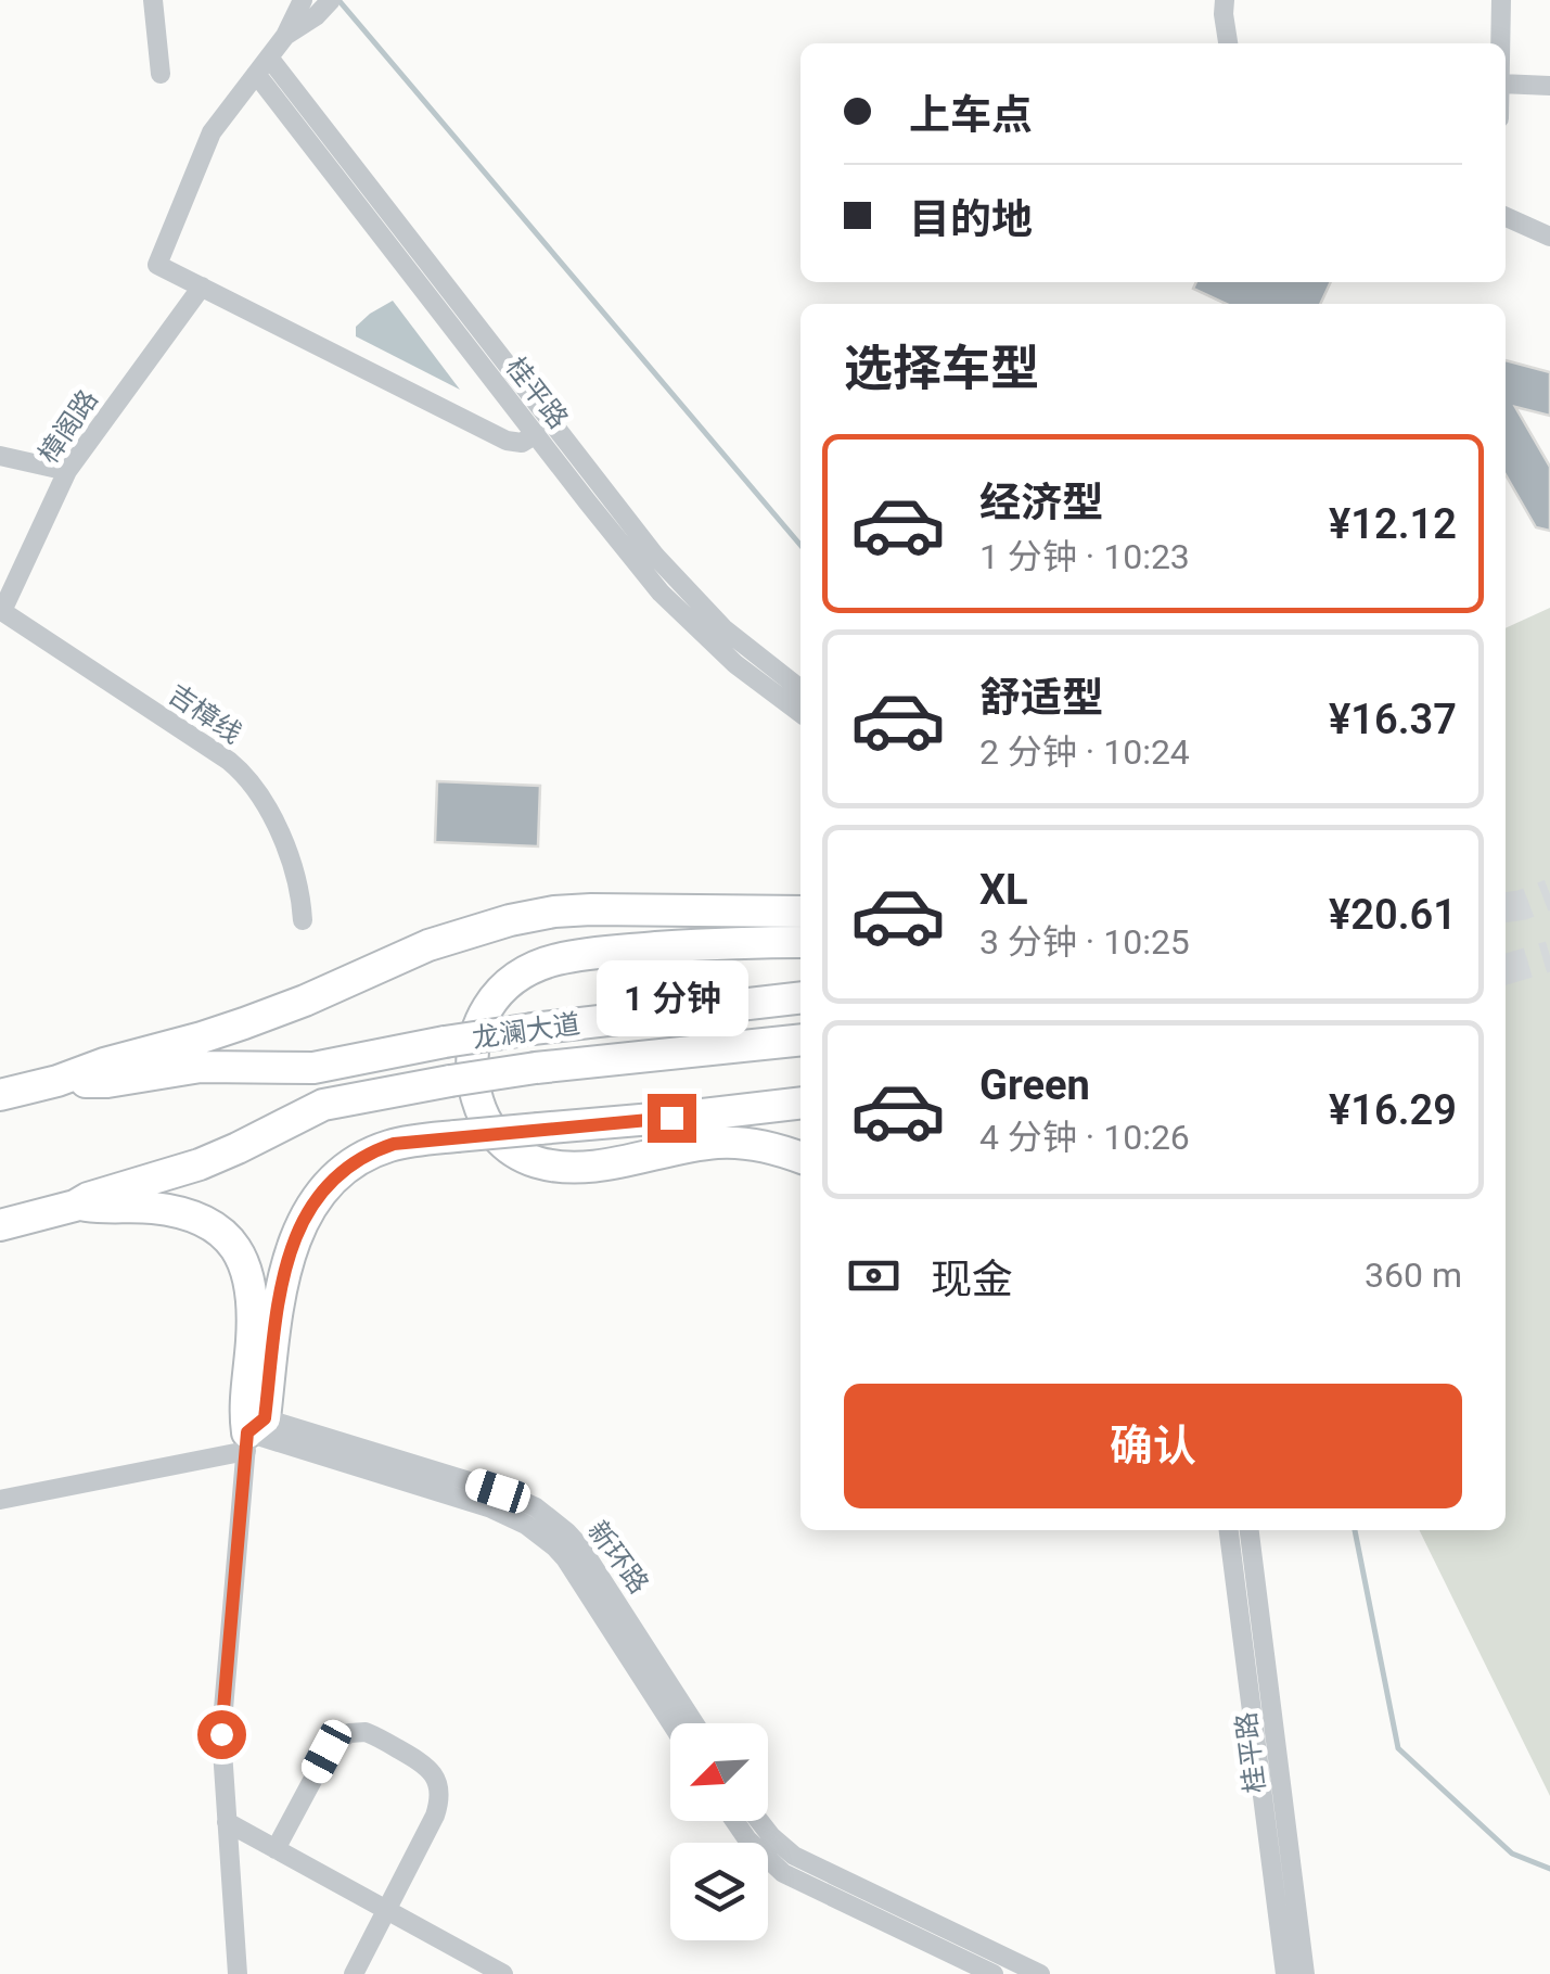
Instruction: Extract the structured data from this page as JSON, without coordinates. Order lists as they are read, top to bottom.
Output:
{
  "streets": {
    "highway": ["龙澜大道"],
    "street": [
      "桂平路",
      "樟阁路",
      "吉樟线",
      "新环路"
    ]
  },
  "crossings": [
    ["樟阁路", "吉樟线"]
  ],
  "north": "bottom left",
  "page": {
    "banner": ["上车点", "目的地"],
    "heading": "选择车型",
    "list": [
      {
        "name": "经济型",
        "note": "1 分钟 · 10:23",
        "value": "¥12.12"
      },
      {
        "name": "舒适型",
        "note": "2 分钟 · 10:24",
        "value": "¥16.37"
      },
      {
        "name": "XL",
        "note": "3 分钟 · 10:25",
        "value": "¥20.61"
      },
      {
        "name": "Green",
        "note": "4 分钟 · 10:26",
        "value": "¥16.29"
      }
    ],
    "bubble": "1 分钟",
    "pay": ["现金", "360 m"],
    "buttons": "确认"
  }
}
